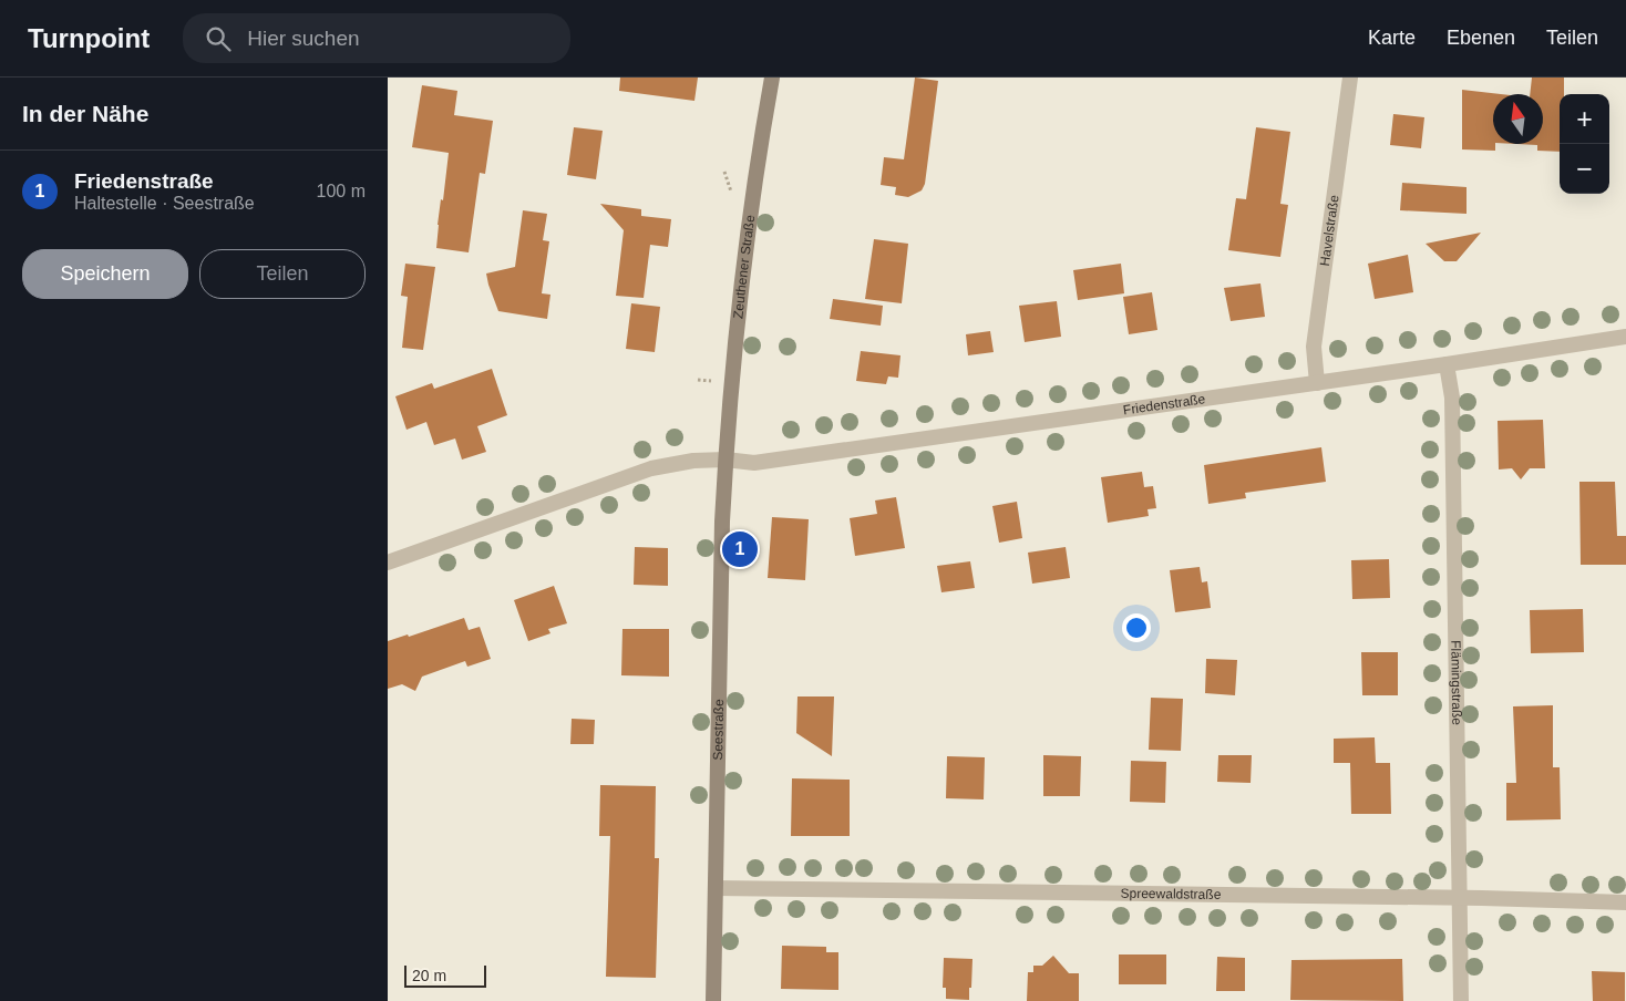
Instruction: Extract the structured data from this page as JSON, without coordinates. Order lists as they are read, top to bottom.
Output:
{
  "streets": {
    "main road": ["Zeuthener Straße", "Seestraße"],
    "street": [
      "Havelstraße",
      "Friedenstraße",
      "Flämingstraße",
      "Spreewaldstraße"
    ]
  },
  "crossings": [
    ["Havelstraße", "Friedenstraße"],
    ["Zeuthener Straße", "Friedenstraße"],
    ["Zeuthener Straße", "Seestraße"],
    ["Friedenstraße", "Flämingstraße"],
    ["Friedenstraße", "Seestraße"],
    ["Flämingstraße", "Spreewaldstraße"],
    ["Seestraße", "Spreewaldstraße"]
  ],
  "scale_bar": "20 m",
  "north": "top",
  "page": {
    "header": "Turnpoint",
    "search": "Hier suchen",
    "nav": ["Karte", "Ebenen", "Teilen"],
    "heading": "In der Nähe",
    "map_buttons": ["+", "−"],
    "list": [
      {
        "mark": "1",
        "name": "Friedenstraße",
        "note": "Haltestelle · Seestraße",
        "value": "100 m"
      }
    ],
    "buttons": ["Speichern", "Teilen"],
    "pins": "1",
    "scale": "20 m"
  }
}
